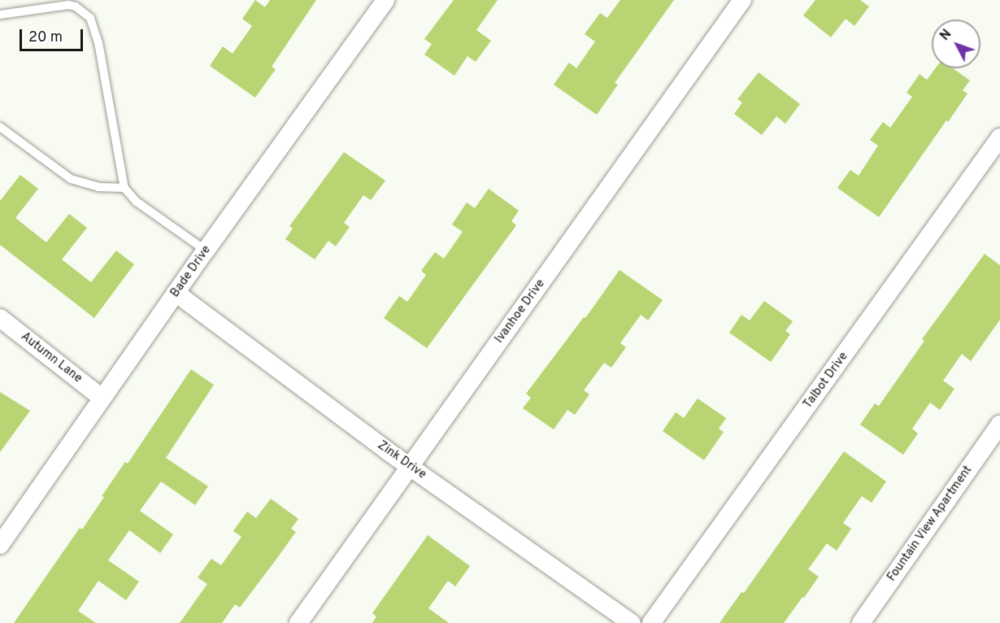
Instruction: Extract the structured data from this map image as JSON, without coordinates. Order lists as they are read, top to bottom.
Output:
{
  "streets": {
    "street": [
      "Bade Drive",
      "Ivanhoe Drive",
      "Autumn Lane",
      "Talbot Drive",
      "Zink Drive",
      "Fountain View Apartment"
    ]
  },
  "crossings": [
    ["Bade Drive", "Autumn Lane"],
    ["Bade Drive", "Zink Drive"],
    ["Ivanhoe Drive", "Zink Drive"]
  ],
  "scale_bar": "20 m",
  "north": "top left"
}
